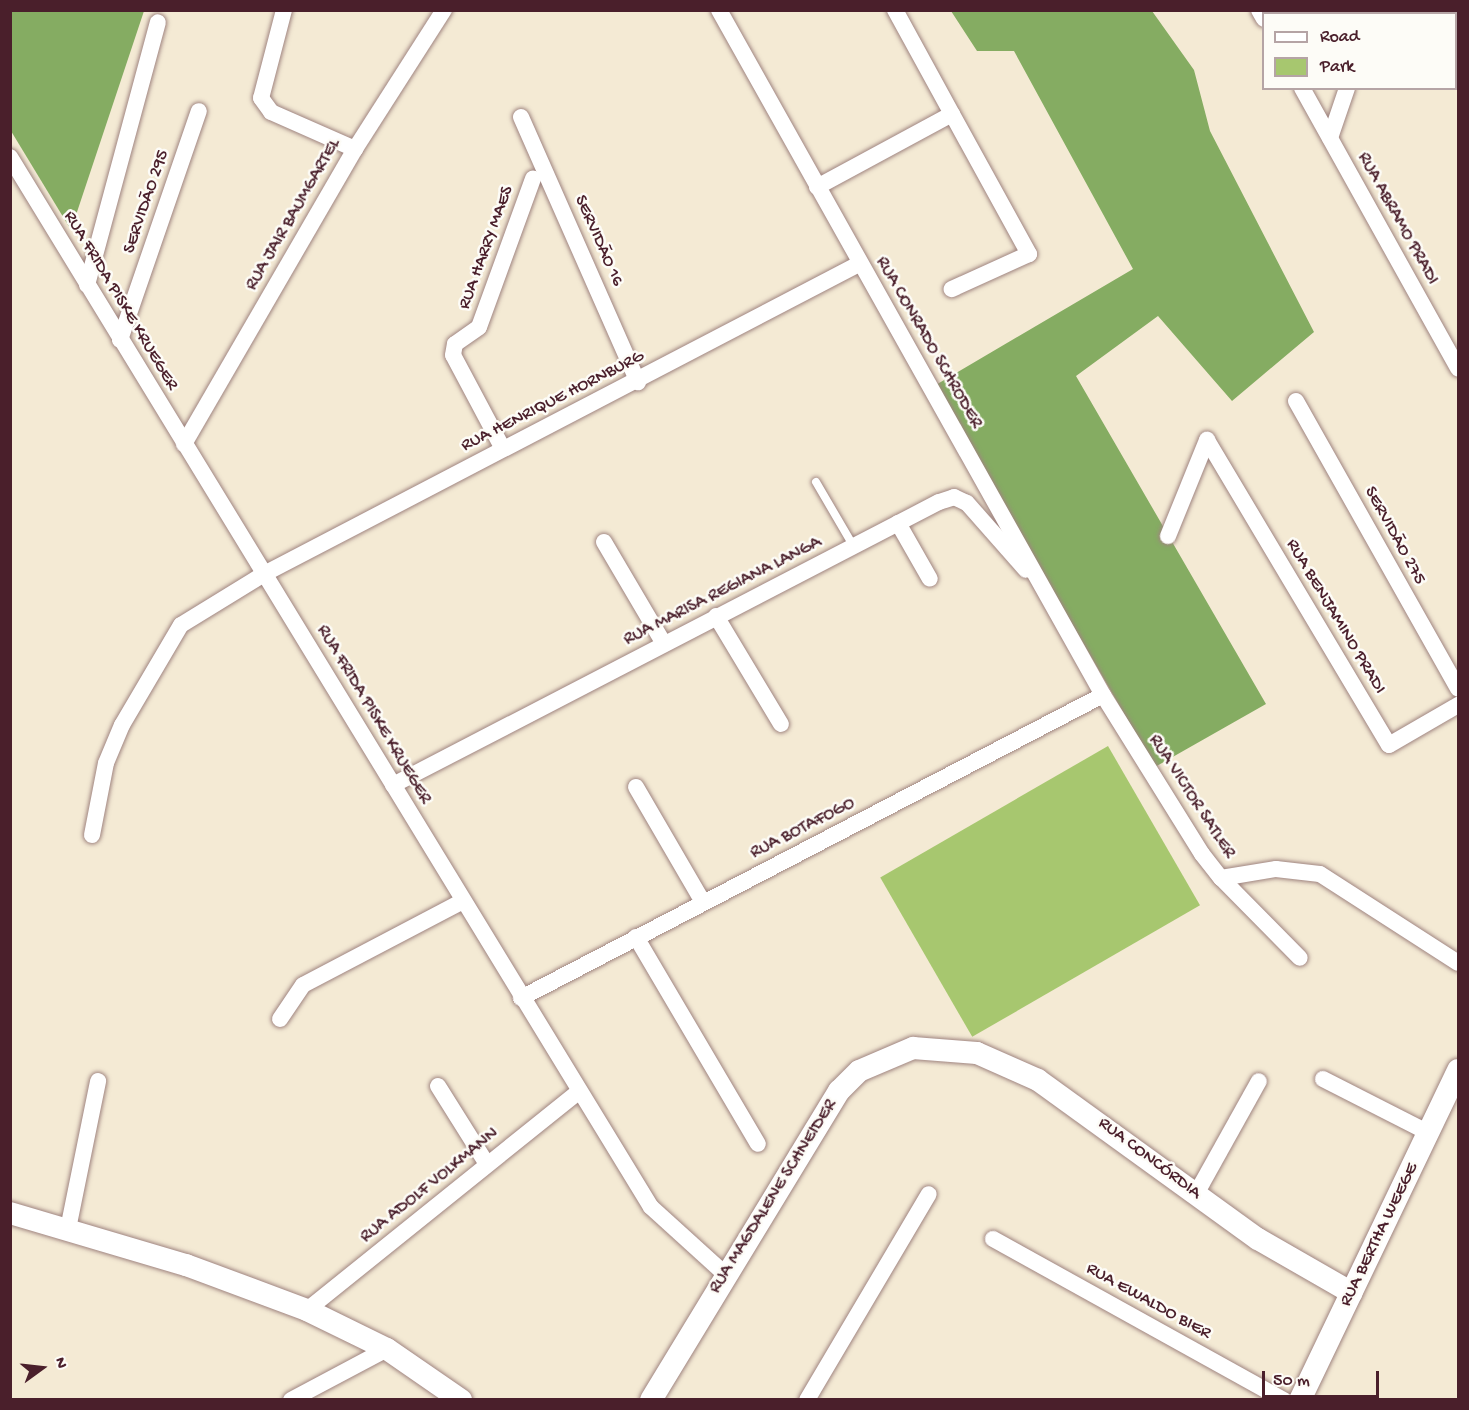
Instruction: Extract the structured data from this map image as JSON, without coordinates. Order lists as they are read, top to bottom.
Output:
{
  "streets": {
    "main road": ["RUA CONCÓRDIA", "RUA MAGDALENE SCHNEIDER", "RUA BERTHA WEEGE"],
    "street": [
      "SERVIDÃO 295",
      "RUA JAIR BAUMGARTEL",
      "RUA ABRAMO PRADI",
      "SERVIDÃO 16",
      "RUA HARRY MAES",
      "RUA FRIDA PISKE KRUEGER",
      "RUA CONRADO SCHRODER",
      "RUA HENRIQUE HORNBURG",
      "SERVIDÃO 275",
      "RUA MARISA REGIANA LANGA",
      "RUA BENJAMINO PRADI",
      "RUA VICTOR SATLER",
      "RUA BOTAFOGO",
      "RUA ADOLF VOLKMANN",
      "RUA EWALDO BIER"
    ]
  },
  "crossings": [
    ["SERVIDÃO 295", "RUA FRIDA PISKE KRUEGER"],
    ["RUA JAIR BAUMGARTEL", "RUA FRIDA PISKE KRUEGER"],
    ["SERVIDÃO 16", "RUA HENRIQUE HORNBURG"],
    ["RUA HARRY MAES", "RUA HENRIQUE HORNBURG"],
    ["RUA FRIDA PISKE KRUEGER", "RUA HENRIQUE HORNBURG"],
    ["RUA FRIDA PISKE KRUEGER", "RUA MARISA REGIANA LANGA"],
    ["RUA FRIDA PISKE KRUEGER", "RUA BOTAFOGO"],
    ["RUA FRIDA PISKE KRUEGER", "RUA ADOLF VOLKMANN"],
    ["RUA FRIDA PISKE KRUEGER", "RUA MAGDALENE SCHNEIDER"],
    ["RUA CONRADO SCHRODER", "RUA HENRIQUE HORNBURG"],
    ["RUA CONRADO SCHRODER", "RUA MARISA REGIANA LANGA"],
    ["RUA CONRADO SCHRODER", "RUA VICTOR SATLER"],
    ["RUA CONRADO SCHRODER", "RUA BOTAFOGO"],
    ["RUA VICTOR SATLER", "RUA BOTAFOGO"],
    ["RUA CONCÓRDIA", "RUA MAGDALENE SCHNEIDER"],
    ["RUA CONCÓRDIA", "RUA BERTHA WEEGE"]
  ],
  "legend": ["Road", "Park"],
  "scale_bar": "50 m",
  "north": "right"
}
